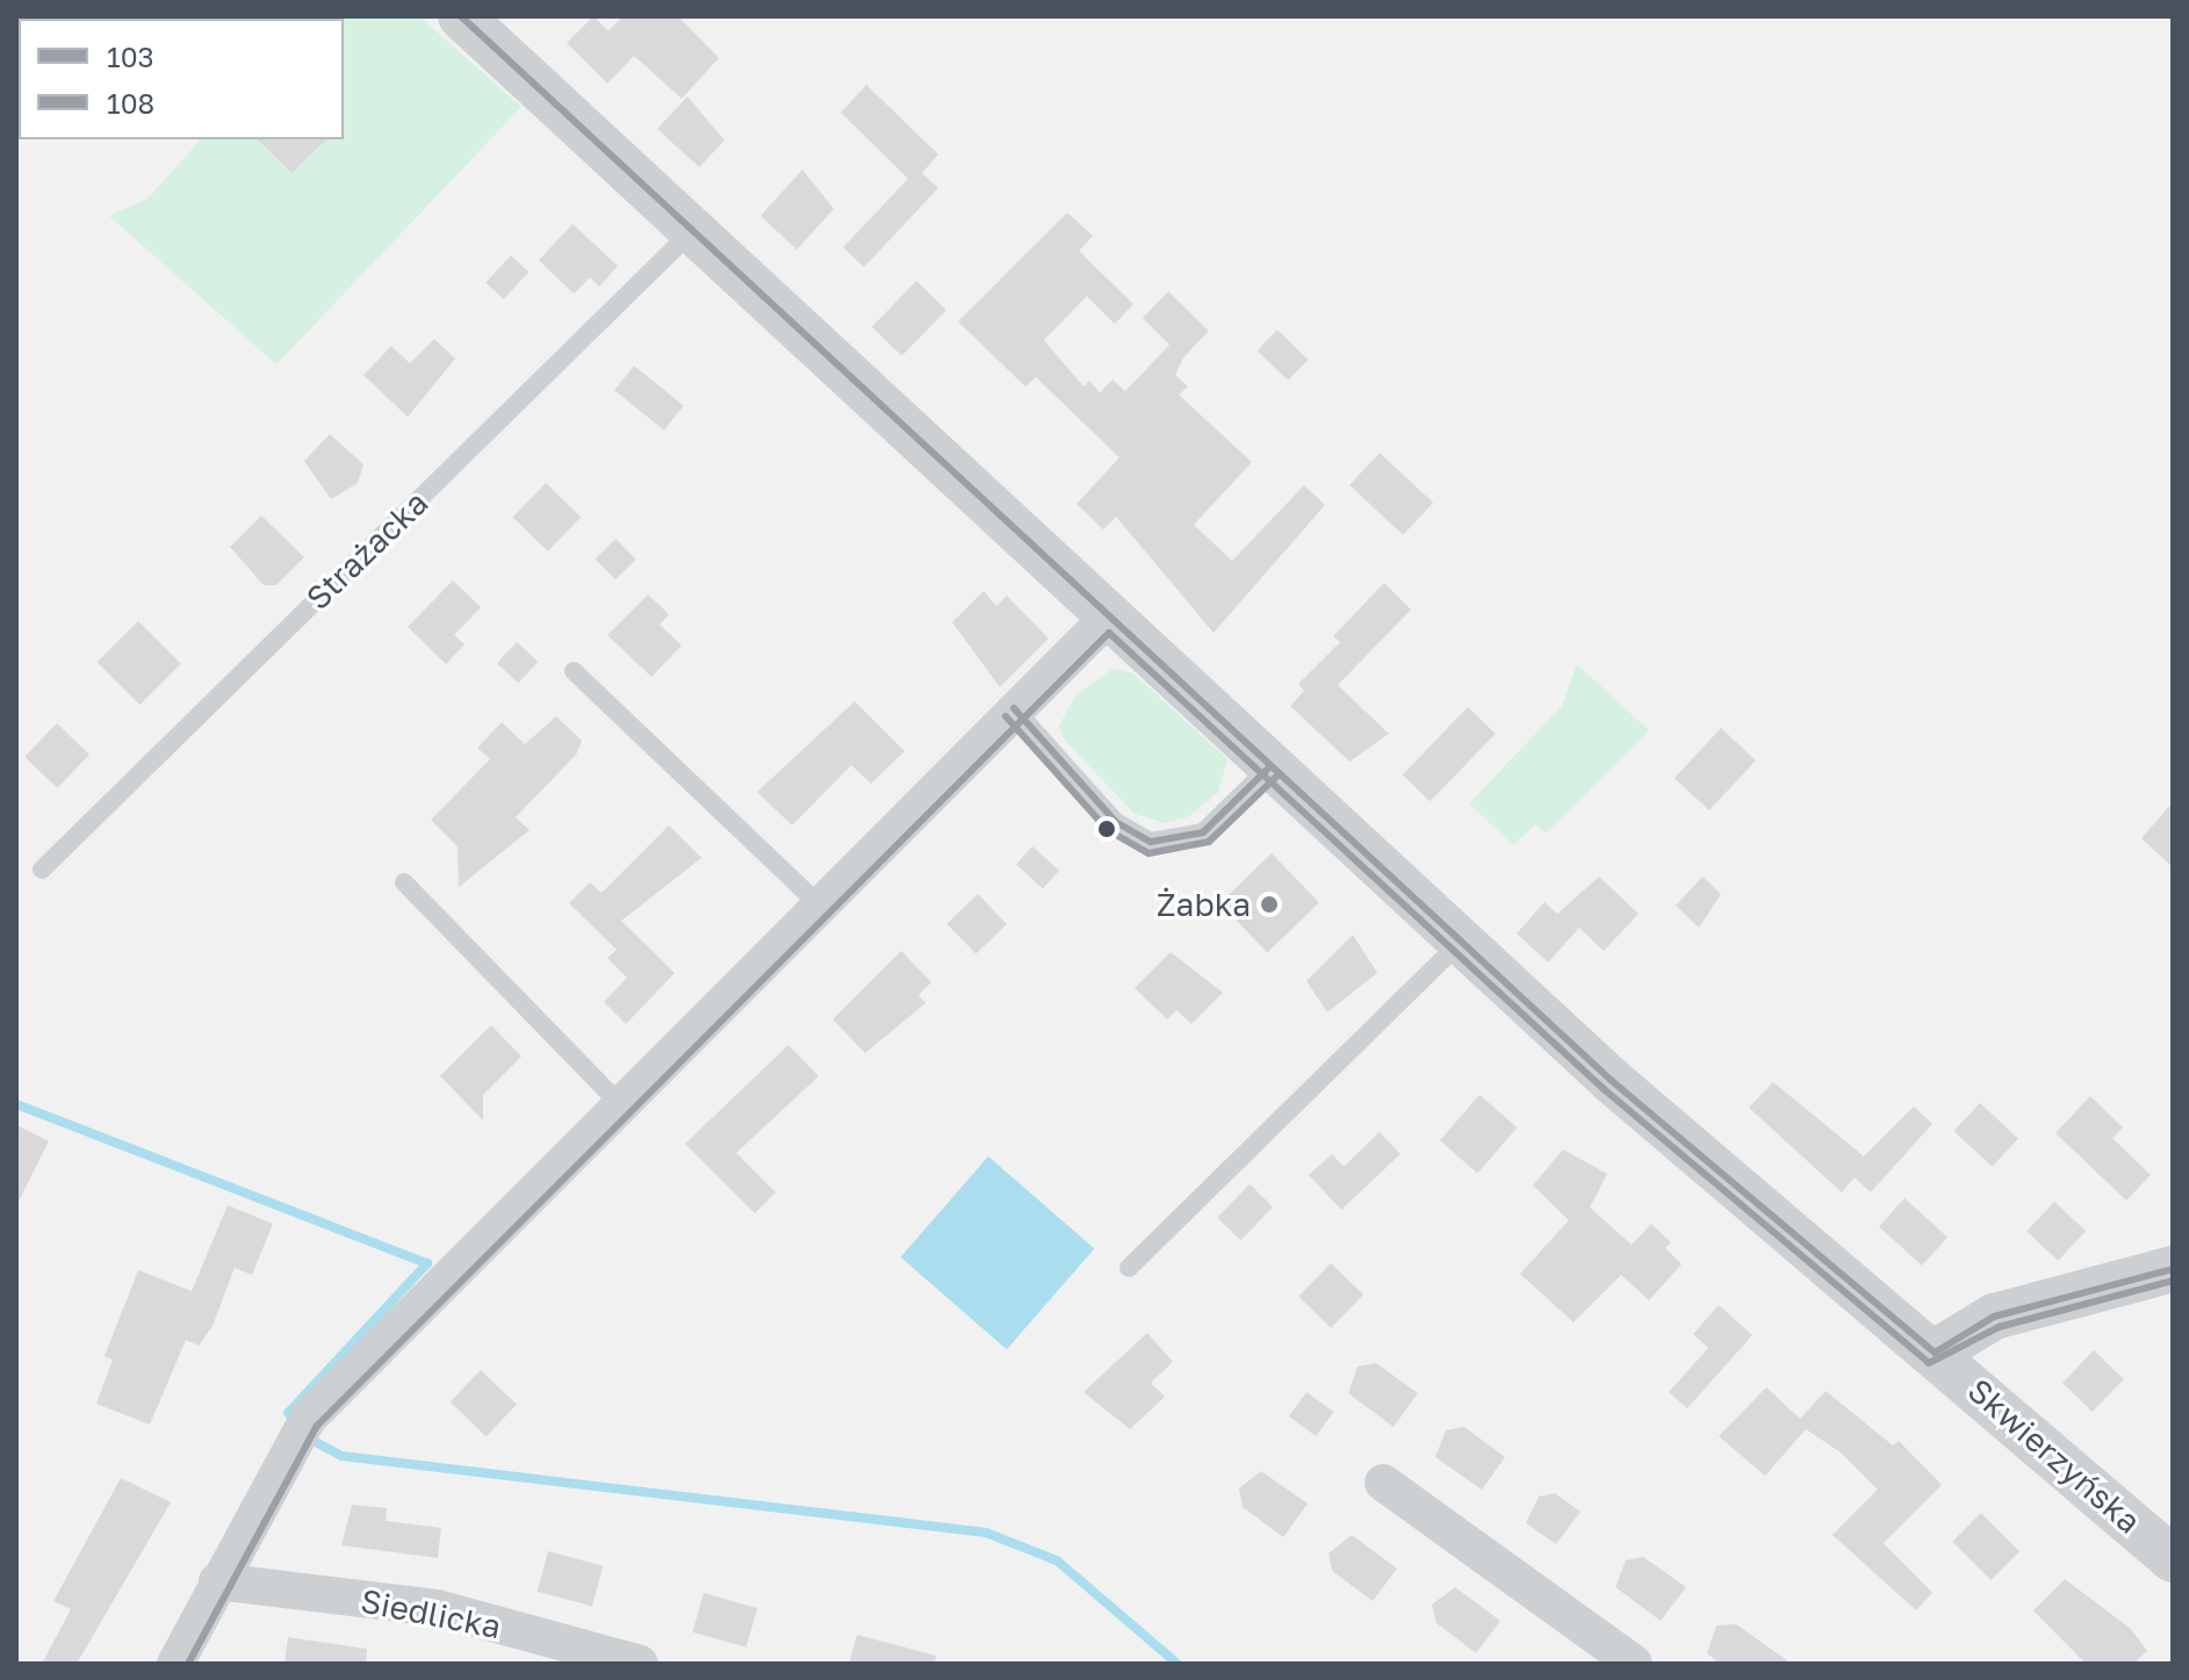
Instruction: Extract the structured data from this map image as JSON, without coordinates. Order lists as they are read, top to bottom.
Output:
{
  "streets": {
    "street": ["Skwierzyńska", "Siedlicka"],
    "lane": ["Strażacka"]
  },
  "places": ["Żabka"],
  "lines": ["transit line 103", "transit line 108"],
  "legend": ["103", "108"]
}
